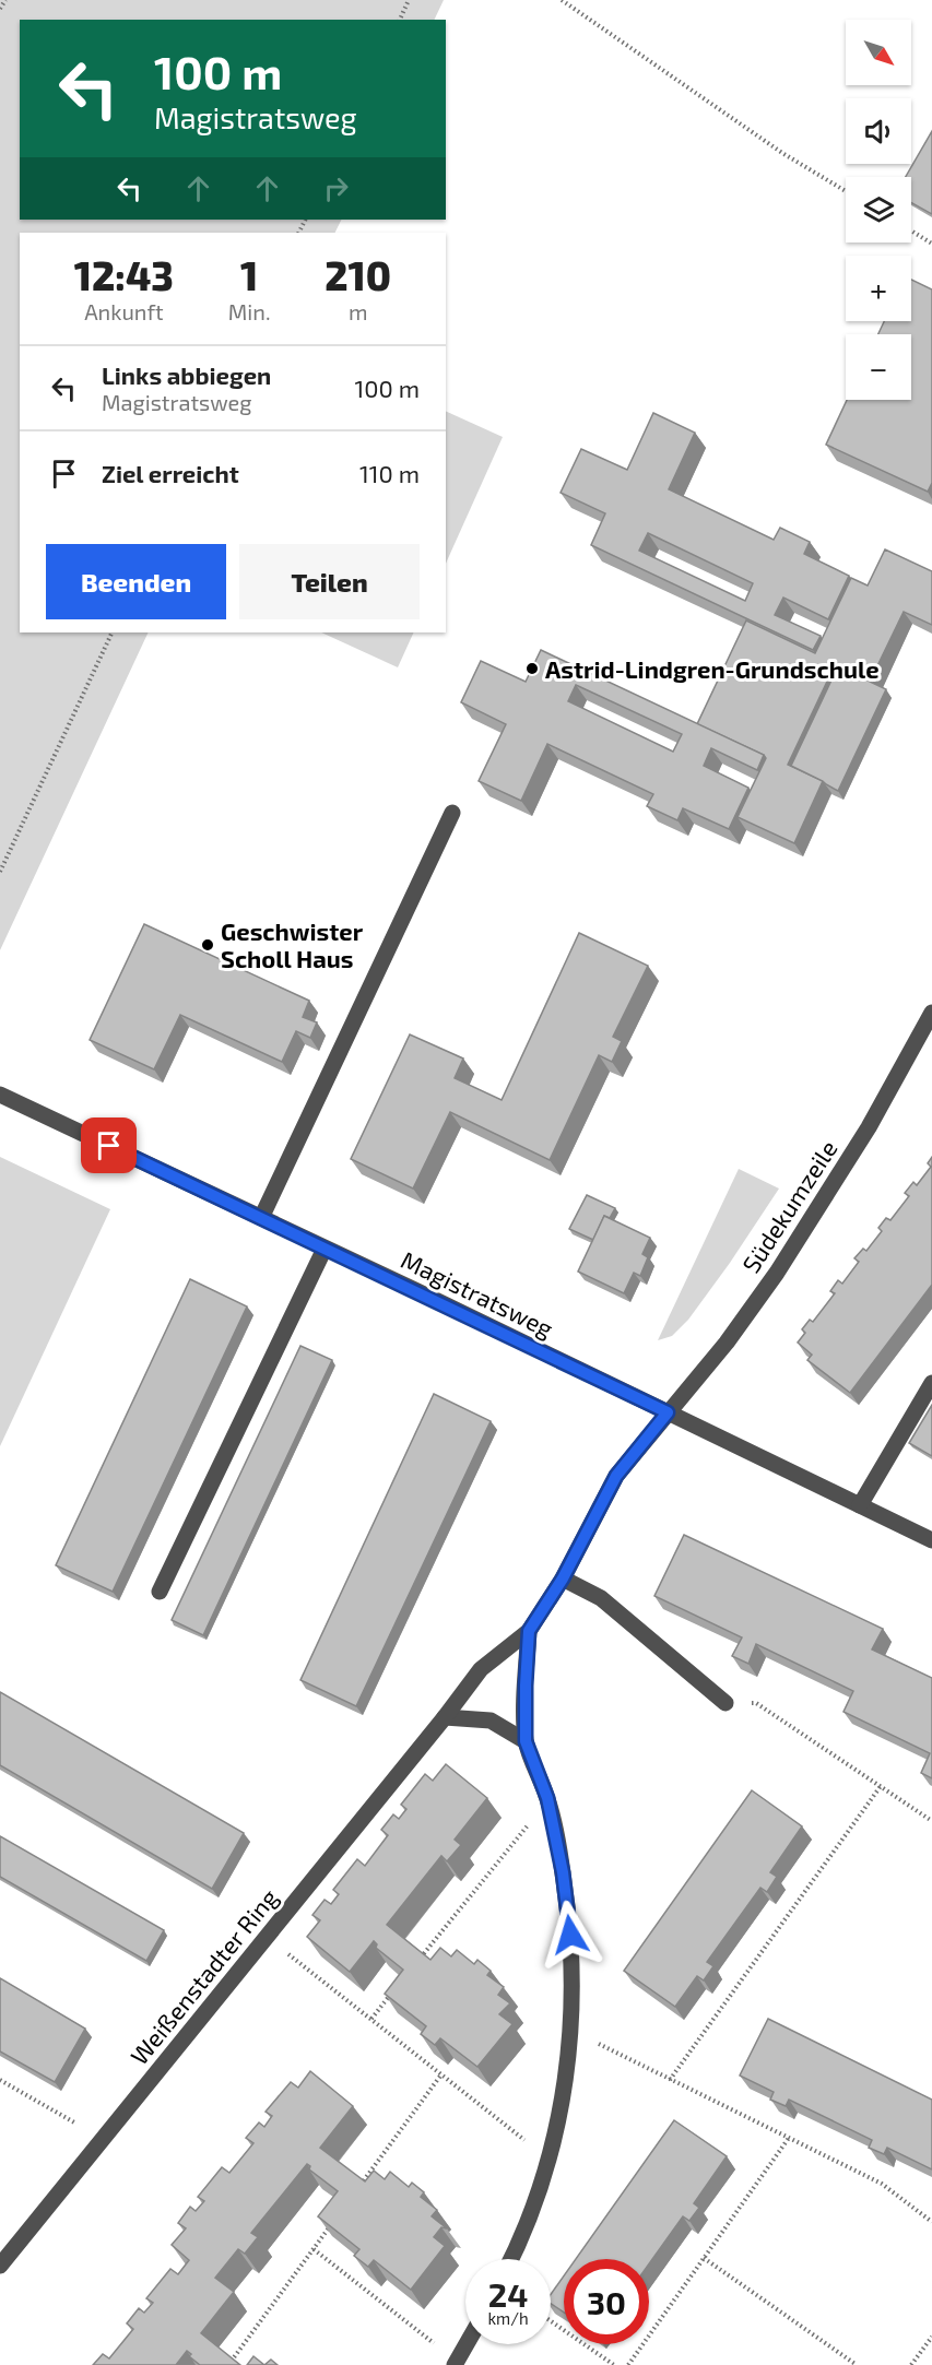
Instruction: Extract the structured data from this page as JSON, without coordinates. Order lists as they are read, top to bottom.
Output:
{
  "streets": {
    "street": ["Südekumzeile", "Magistratsweg", "Weißenstadter Ring"]
  },
  "crossings": [
    ["Südekumzeile", "Magistratsweg"],
    ["Südekumzeile", "Weißenstadter Ring"],
    ["Magistratsweg", "Weißenstadter Ring"]
  ],
  "places": ["Astrid-Lindgren-Grundschule", "Geschwister Scholl Haus"],
  "north": "bottom right",
  "page": {
    "map_buttons": ["+", "−"],
    "turn": ["100 m", "Magistratsweg"],
    "eta": [
      "12:43",
      "Ankunft",
      "1",
      "Min.",
      "210",
      "m"
    ],
    "list": [
      {
        "name": "Links abbiegen",
        "note": "Magistratsweg",
        "value": "100 m"
      },
      {
        "name": "Ziel erreicht",
        "value": "110 m"
      }
    ],
    "buttons": ["Beenden", "Teilen"],
    "speed": "24 km/h",
    "limit": "30"
  }
}
